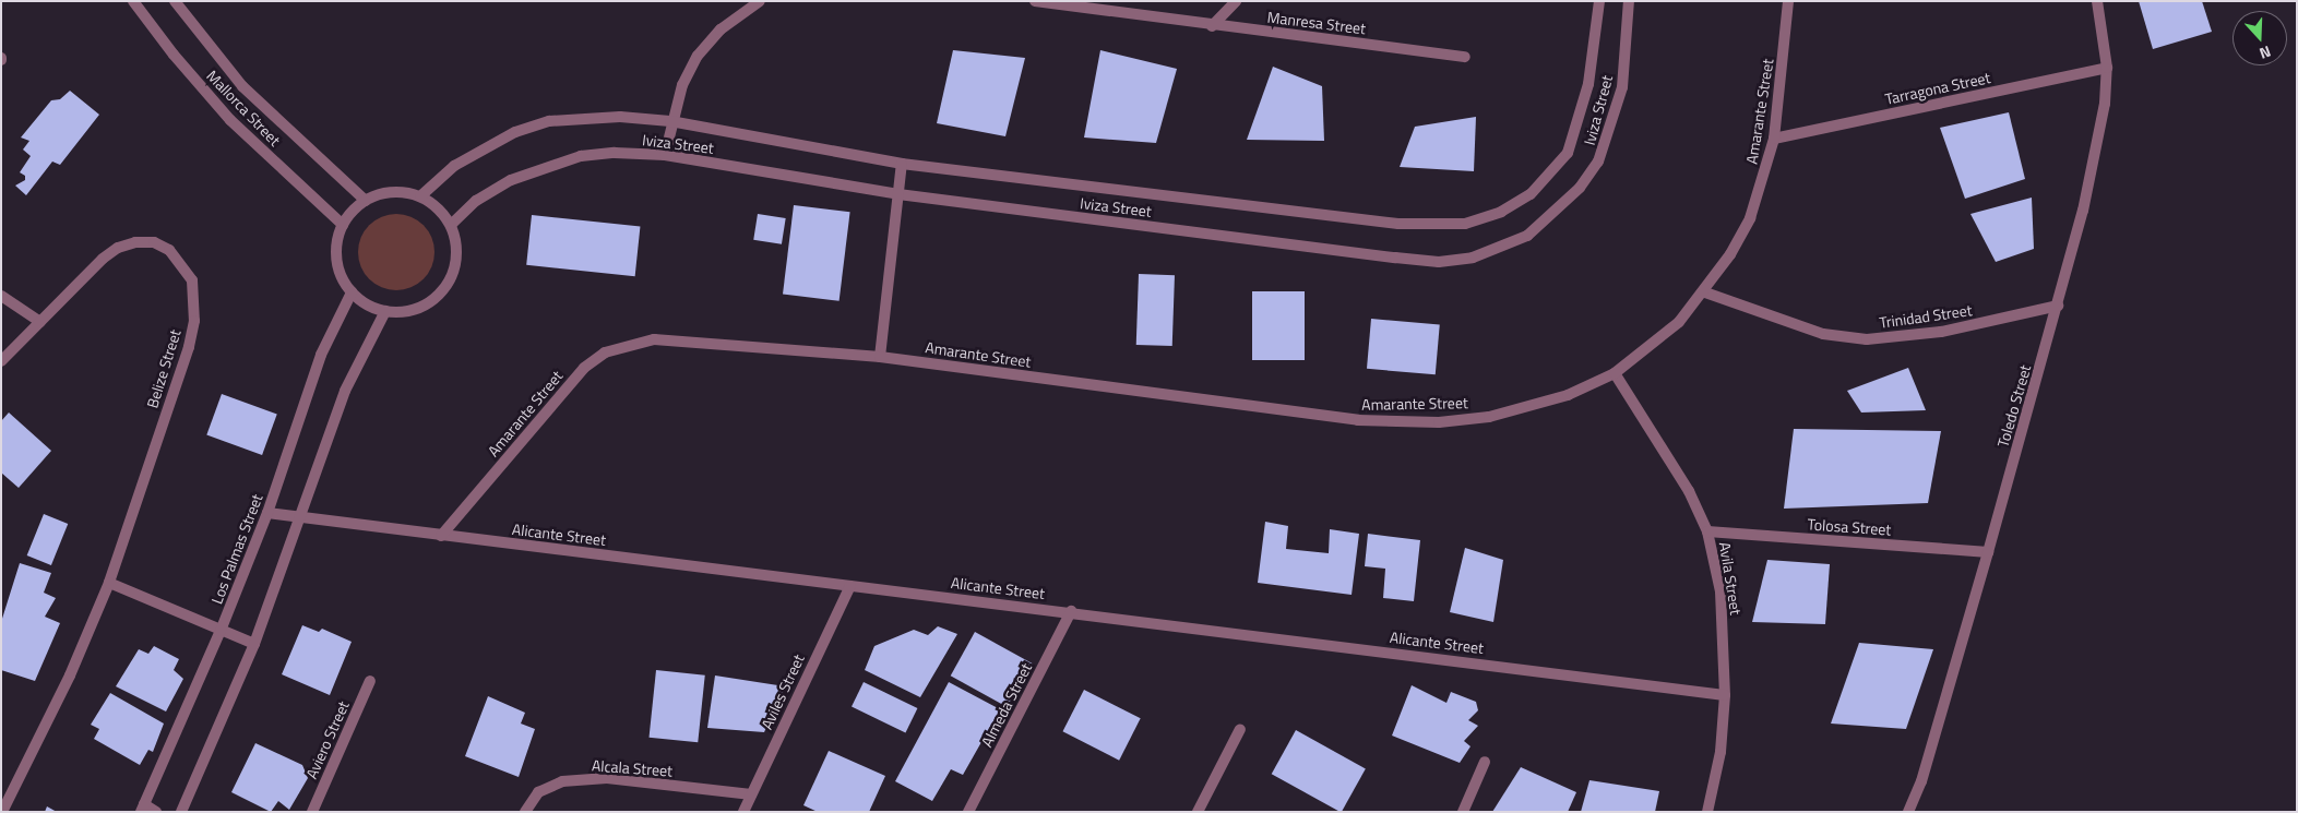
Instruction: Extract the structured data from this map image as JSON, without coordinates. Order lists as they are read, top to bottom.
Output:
{
  "streets": {
    "street": [
      "Manresa Street",
      "Tarragona Street",
      "Mallorca Street",
      "Iviza Street",
      "Amarante Street",
      "Trinidad Street",
      "Belize Street",
      "Toledo Street",
      "Tolosa Street",
      "Alicante Street",
      "Los Palmas Street",
      "Avila Street",
      "Aviles Street",
      "Almeda Street",
      "Aviero Street",
      "Alcala Street"
    ]
  },
  "crossings": [
    ["Tarragona Street", "Amarante Street"],
    ["Tarragona Street", "Toledo Street"],
    ["Mallorca Street", "Iviza Street"],
    ["Mallorca Street", "Los Palmas Street"],
    ["Iviza Street", "Los Palmas Street"],
    ["Amarante Street", "Trinidad Street"],
    ["Amarante Street", "Alicante Street"],
    ["Amarante Street", "Avila Street"],
    ["Trinidad Street", "Toledo Street"],
    ["Toledo Street", "Tolosa Street"],
    ["Tolosa Street", "Avila Street"],
    ["Alicante Street", "Los Palmas Street"],
    ["Alicante Street", "Avila Street"],
    ["Alicante Street", "Aviles Street"],
    ["Alicante Street", "Almeda Street"],
    ["Aviles Street", "Alcala Street"]
  ],
  "north": "bottom"
}
